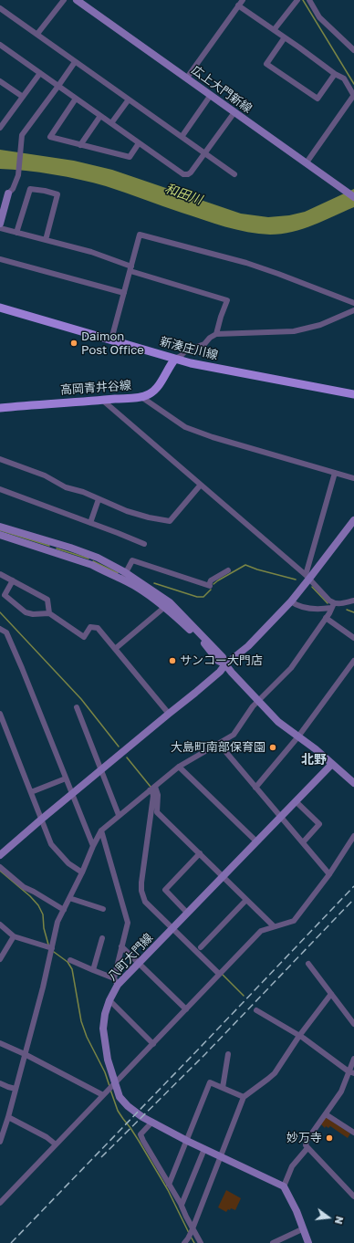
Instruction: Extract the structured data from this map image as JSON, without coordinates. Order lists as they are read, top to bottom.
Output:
{
  "streets": {
    "main road": ["新湊庄川線", "高岡青井谷線"],
    "street": ["広上大門新線", "八町大門線"]
  },
  "crossings": [
    ["新湊庄川線", "高岡青井谷線"]
  ],
  "districts": ["北野"],
  "water": ["和田川"],
  "places": [
    "Daimon Post Office",
    "サンコー大門店",
    "大島町南部保育園",
    "妙万寺"
  ],
  "north": "right"
}
